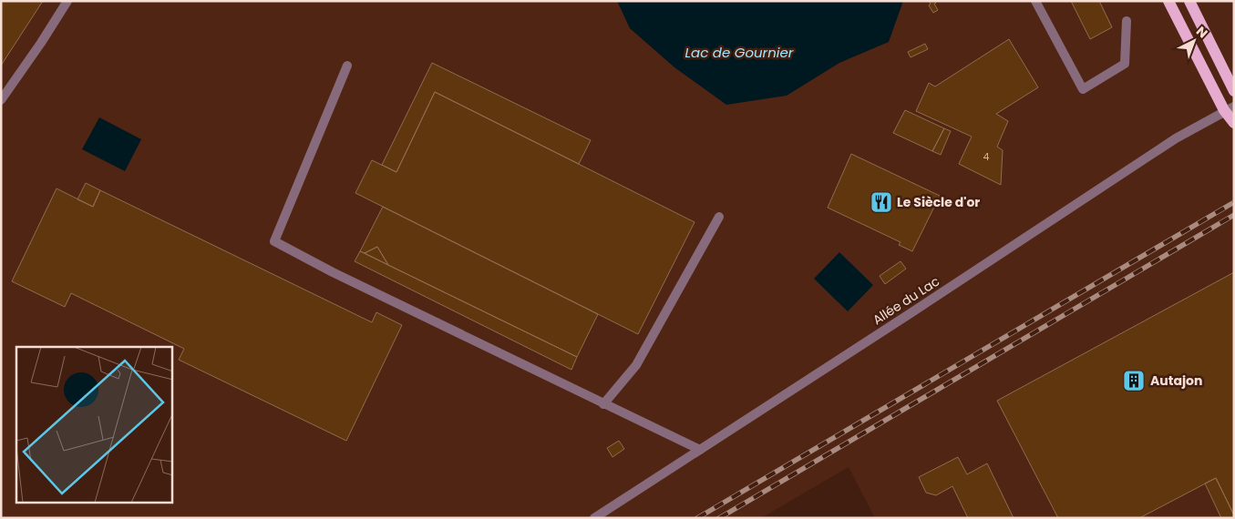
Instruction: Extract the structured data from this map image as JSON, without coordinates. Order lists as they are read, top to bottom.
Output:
{
  "streets": {
    "street": ["Allée du Lac"]
  },
  "water": ["Lac de Gournier"],
  "places": {
    "restaurant": ["Le Siècle d'or"],
    "building": ["Autajon"]
  },
  "house_numbers": ["4"],
  "north": "top right"
}
